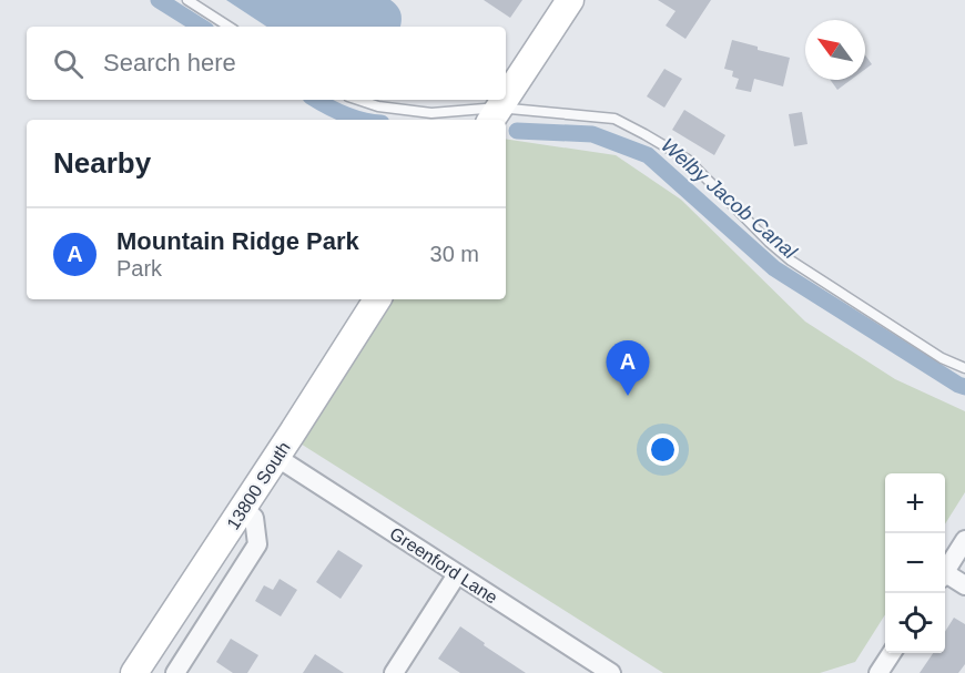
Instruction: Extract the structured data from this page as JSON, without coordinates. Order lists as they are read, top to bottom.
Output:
{
  "streets": {
    "street": ["13800 South", "Greenford Lane"]
  },
  "crossings": [
    ["13800 South", "Greenford Lane"]
  ],
  "water": ["Welby Jacob Canal"],
  "north": "top left",
  "page": {
    "search": "Search here",
    "heading": "Nearby",
    "list": [
      {
        "mark": "A",
        "name": "Mountain Ridge Park",
        "note": "Park",
        "value": "30 m"
      }
    ],
    "pins": "A",
    "map_buttons": ["+", "−"]
  }
}
